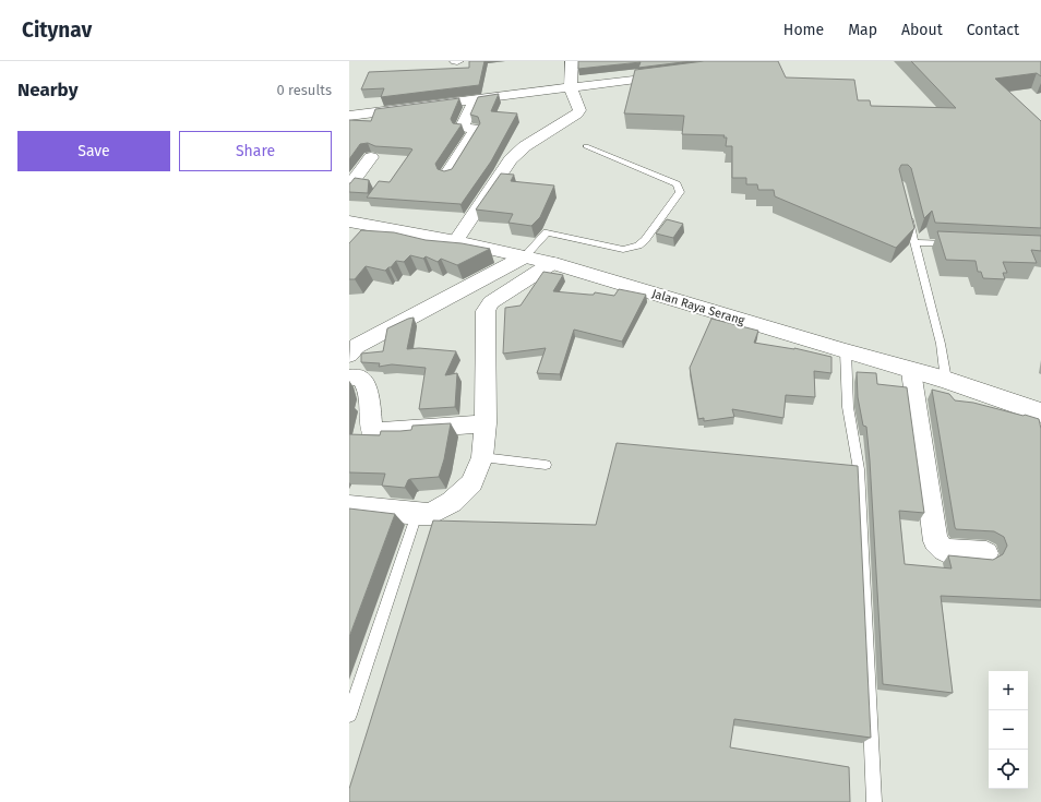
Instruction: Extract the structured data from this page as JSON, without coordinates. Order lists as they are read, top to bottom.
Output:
{
  "streets": {
    "highway": ["Jalan Raya Serang"]
  },
  "page": {
    "header": "Citynav",
    "nav": [
      "Home",
      "Map",
      "About",
      "Contact"
    ],
    "heading": ["Nearby", "0 results"],
    "buttons": ["Save", "Share"],
    "map_buttons": ["+", "−"]
  }
}
